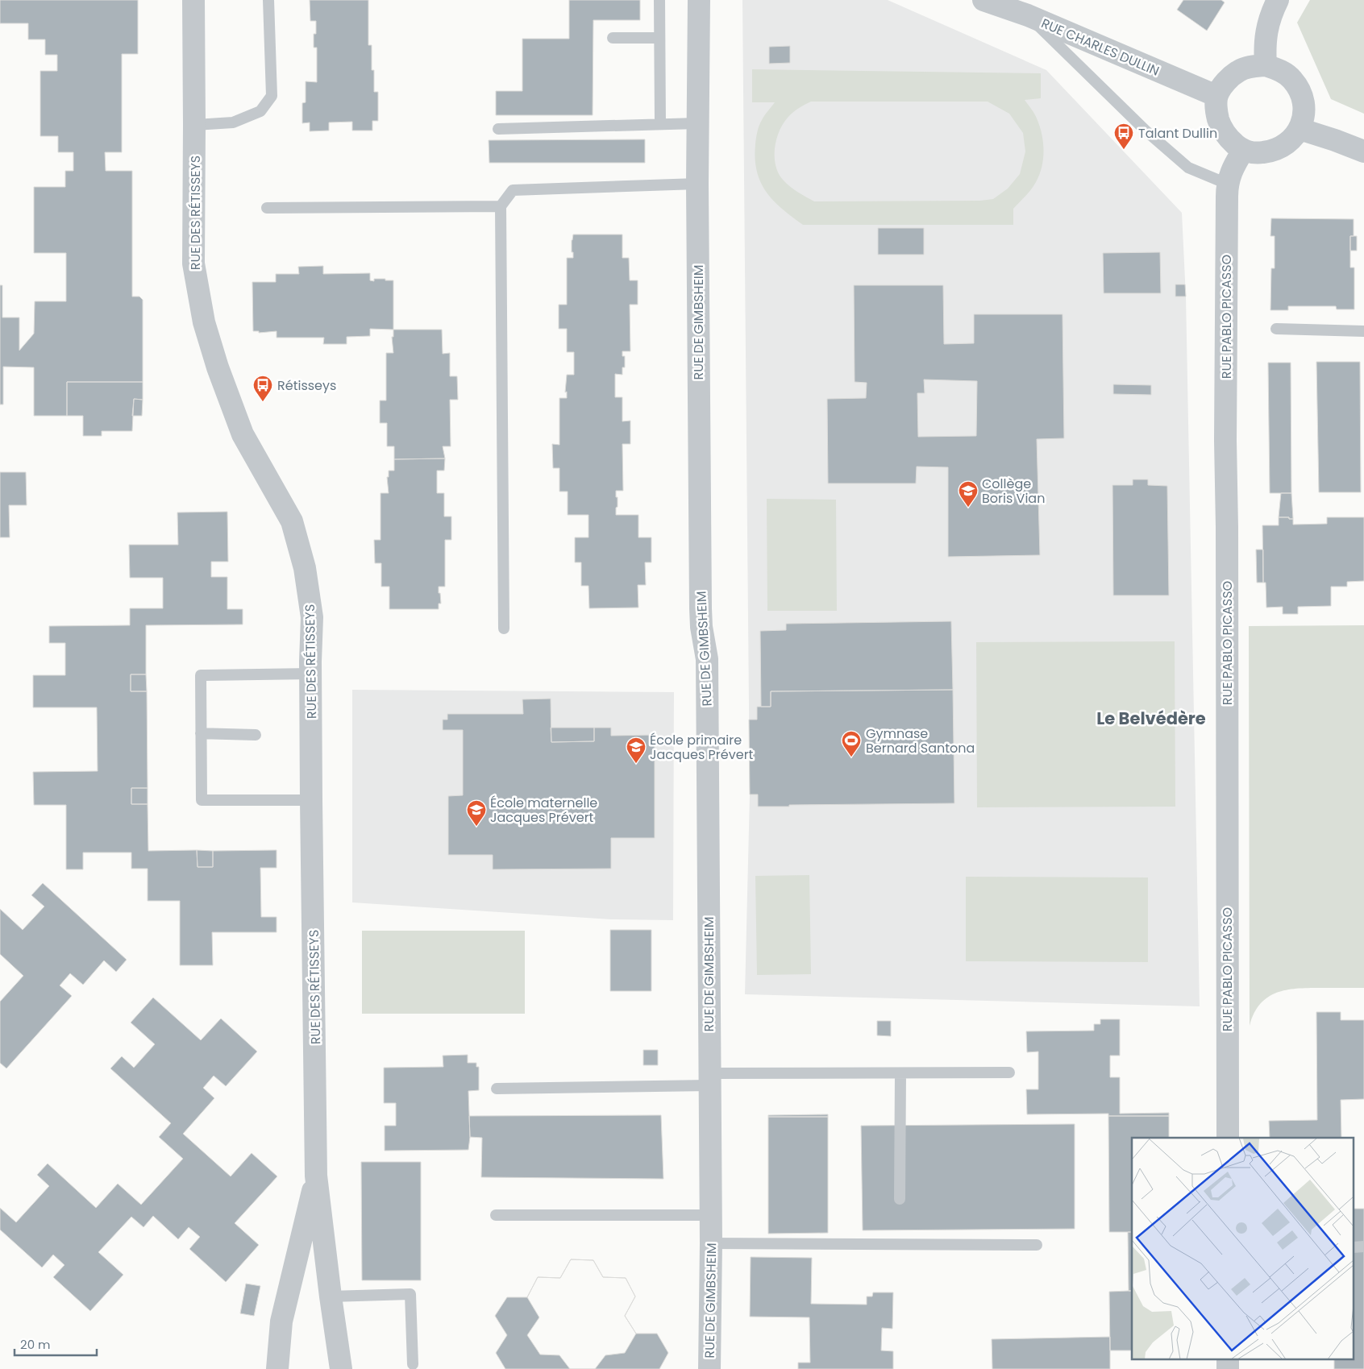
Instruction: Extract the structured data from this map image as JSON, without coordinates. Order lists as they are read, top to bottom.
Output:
{
  "streets": {
    "street": [
      "RUE CHARLES DULLIN",
      "RUE DES RÉTISSEYS",
      "RUE PABLO PICASSO",
      "RUE DE GIMBSHEIM"
    ]
  },
  "crossings": [
    ["RUE CHARLES DULLIN", "RUE PABLO PICASSO"]
  ],
  "districts": ["Le Belvédère"],
  "places": {
    "bus stop": ["Talant Dullin", "Rétisseys"],
    "school or university": ["Collège Boris Vian", "École primaire Jacques Prévert", "École maternelle Jacques Prévert"],
    "sports": ["Gymnase Bernard Santona"]
  },
  "scale_bar": "20 m"
}
